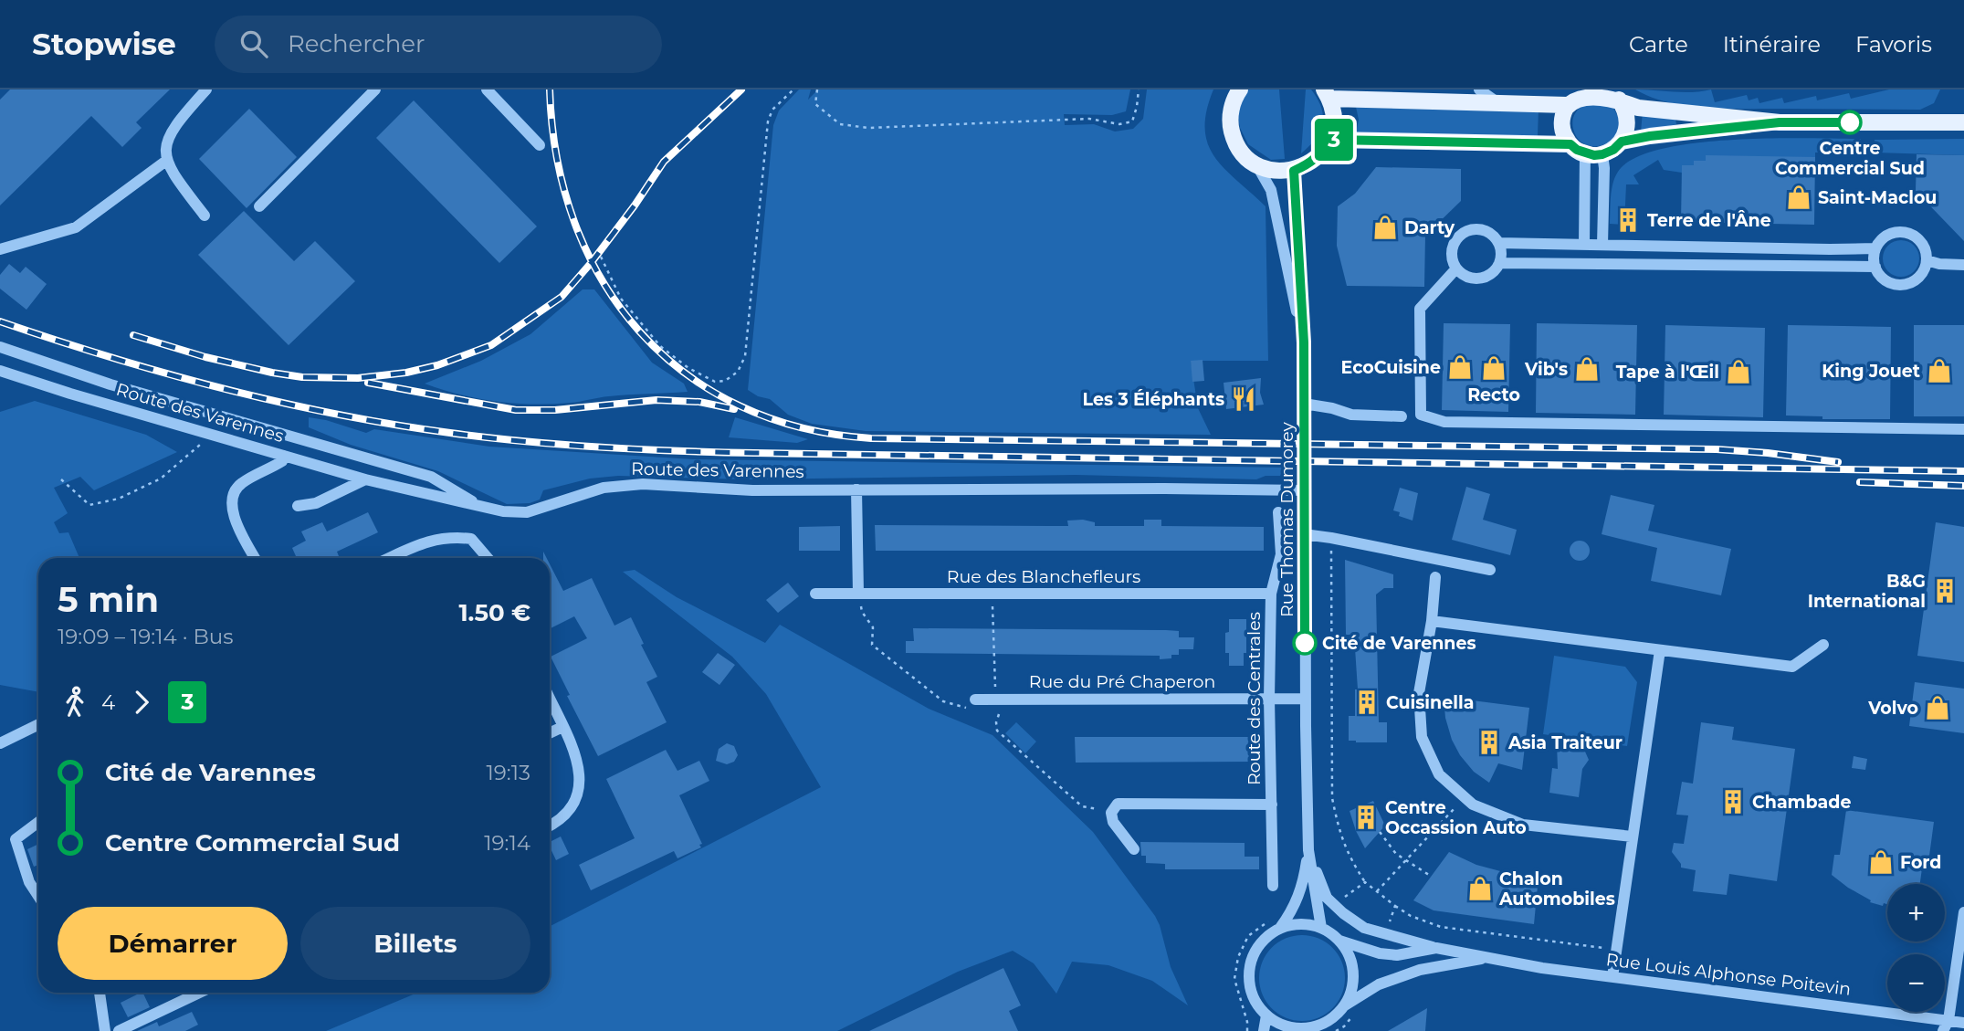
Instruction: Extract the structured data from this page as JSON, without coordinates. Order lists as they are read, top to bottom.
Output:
{
  "streets": {
    "street": [
      "Route des Varennes",
      "Rue Thomas Dumorey",
      "Rue des Blanchefleurs",
      "Rue du Pré Chaperon",
      "Route des Centrales",
      "Rue Louis Alphonse Poitevin"
    ]
  },
  "crossings": [
    ["Route des Varennes", "Rue Thomas Dumorey"],
    ["Rue Thomas Dumorey", "Rue du Pré Chaperon"],
    ["Rue Thomas Dumorey", "Rue Louis Alphonse Poitevin"],
    ["Rue des Blanchefleurs", "Route des Centrales"],
    ["Rue du Pré Chaperon", "Route des Centrales"]
  ],
  "places": {
    "other": ["Centre Commercial Sud", "Cité de Varennes"],
    "shop": [
      "Saint-Maclou",
      "Darty",
      "EcoCuisine",
      "Recto",
      "Vib's",
      "King Jouet",
      "Tape à l'Œil",
      "Volvo",
      "Ford",
      "Chalon Automobiles"
    ],
    "building": [
      "Terre de l'Âne",
      "B&G International",
      "Cuisinella",
      "Asia Traiteur",
      "Chambade",
      "Centre Occassion Auto"
    ],
    "restaurant": ["Les 3 Éléphants"]
  },
  "lines": ["bus line 3"],
  "page": {
    "header": "Stopwise",
    "search": "Rechercher",
    "nav": ["Carte", "Itinéraire", "Favoris"],
    "on_map": "3",
    "heading": ["5 min", "19:09 – 19:14 · Bus", "1.50 €"],
    "legs": ["4", "3"],
    "list": [
      {
        "name": "Cité de Varennes",
        "value": "19:13"
      },
      {
        "name": "Centre Commercial Sud",
        "value": "19:14"
      }
    ],
    "map_buttons": ["+", "−"],
    "buttons": ["Démarrer", "Billets"]
  }
}
